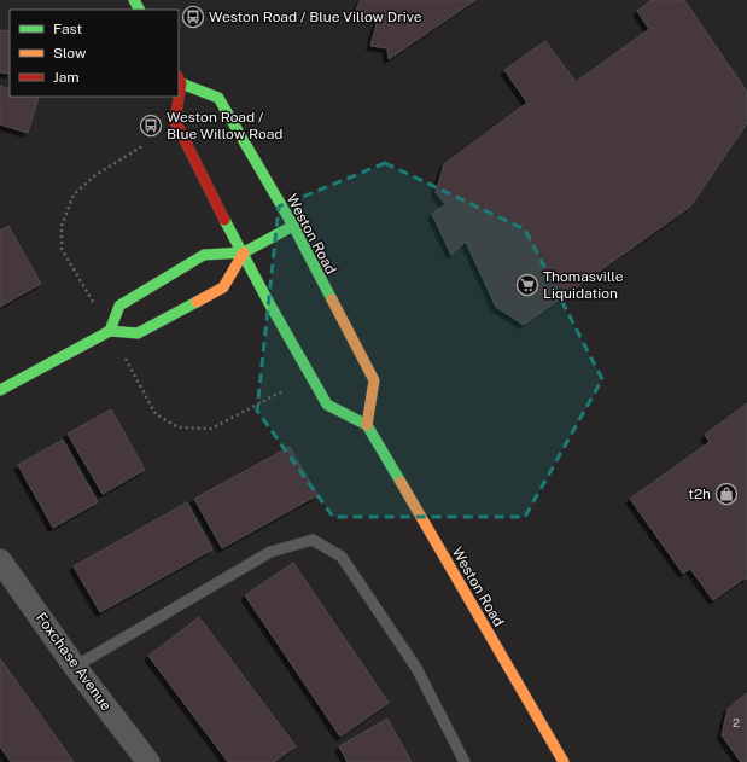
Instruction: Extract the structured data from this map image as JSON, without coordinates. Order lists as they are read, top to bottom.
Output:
{
  "streets": {
    "main road": ["Weston Road"],
    "street": ["Foxchase Avenue"]
  },
  "places": {
    "bus stop": ["Weston Road / Blue Villow Drive", "Weston Road / Blue Willow Road"],
    "supermarket": ["Thomasville Liquidation"],
    "shop": ["t2h"]
  },
  "house_numbers": ["2"],
  "legend": ["Fast", "Slow", "Jam"]
}
